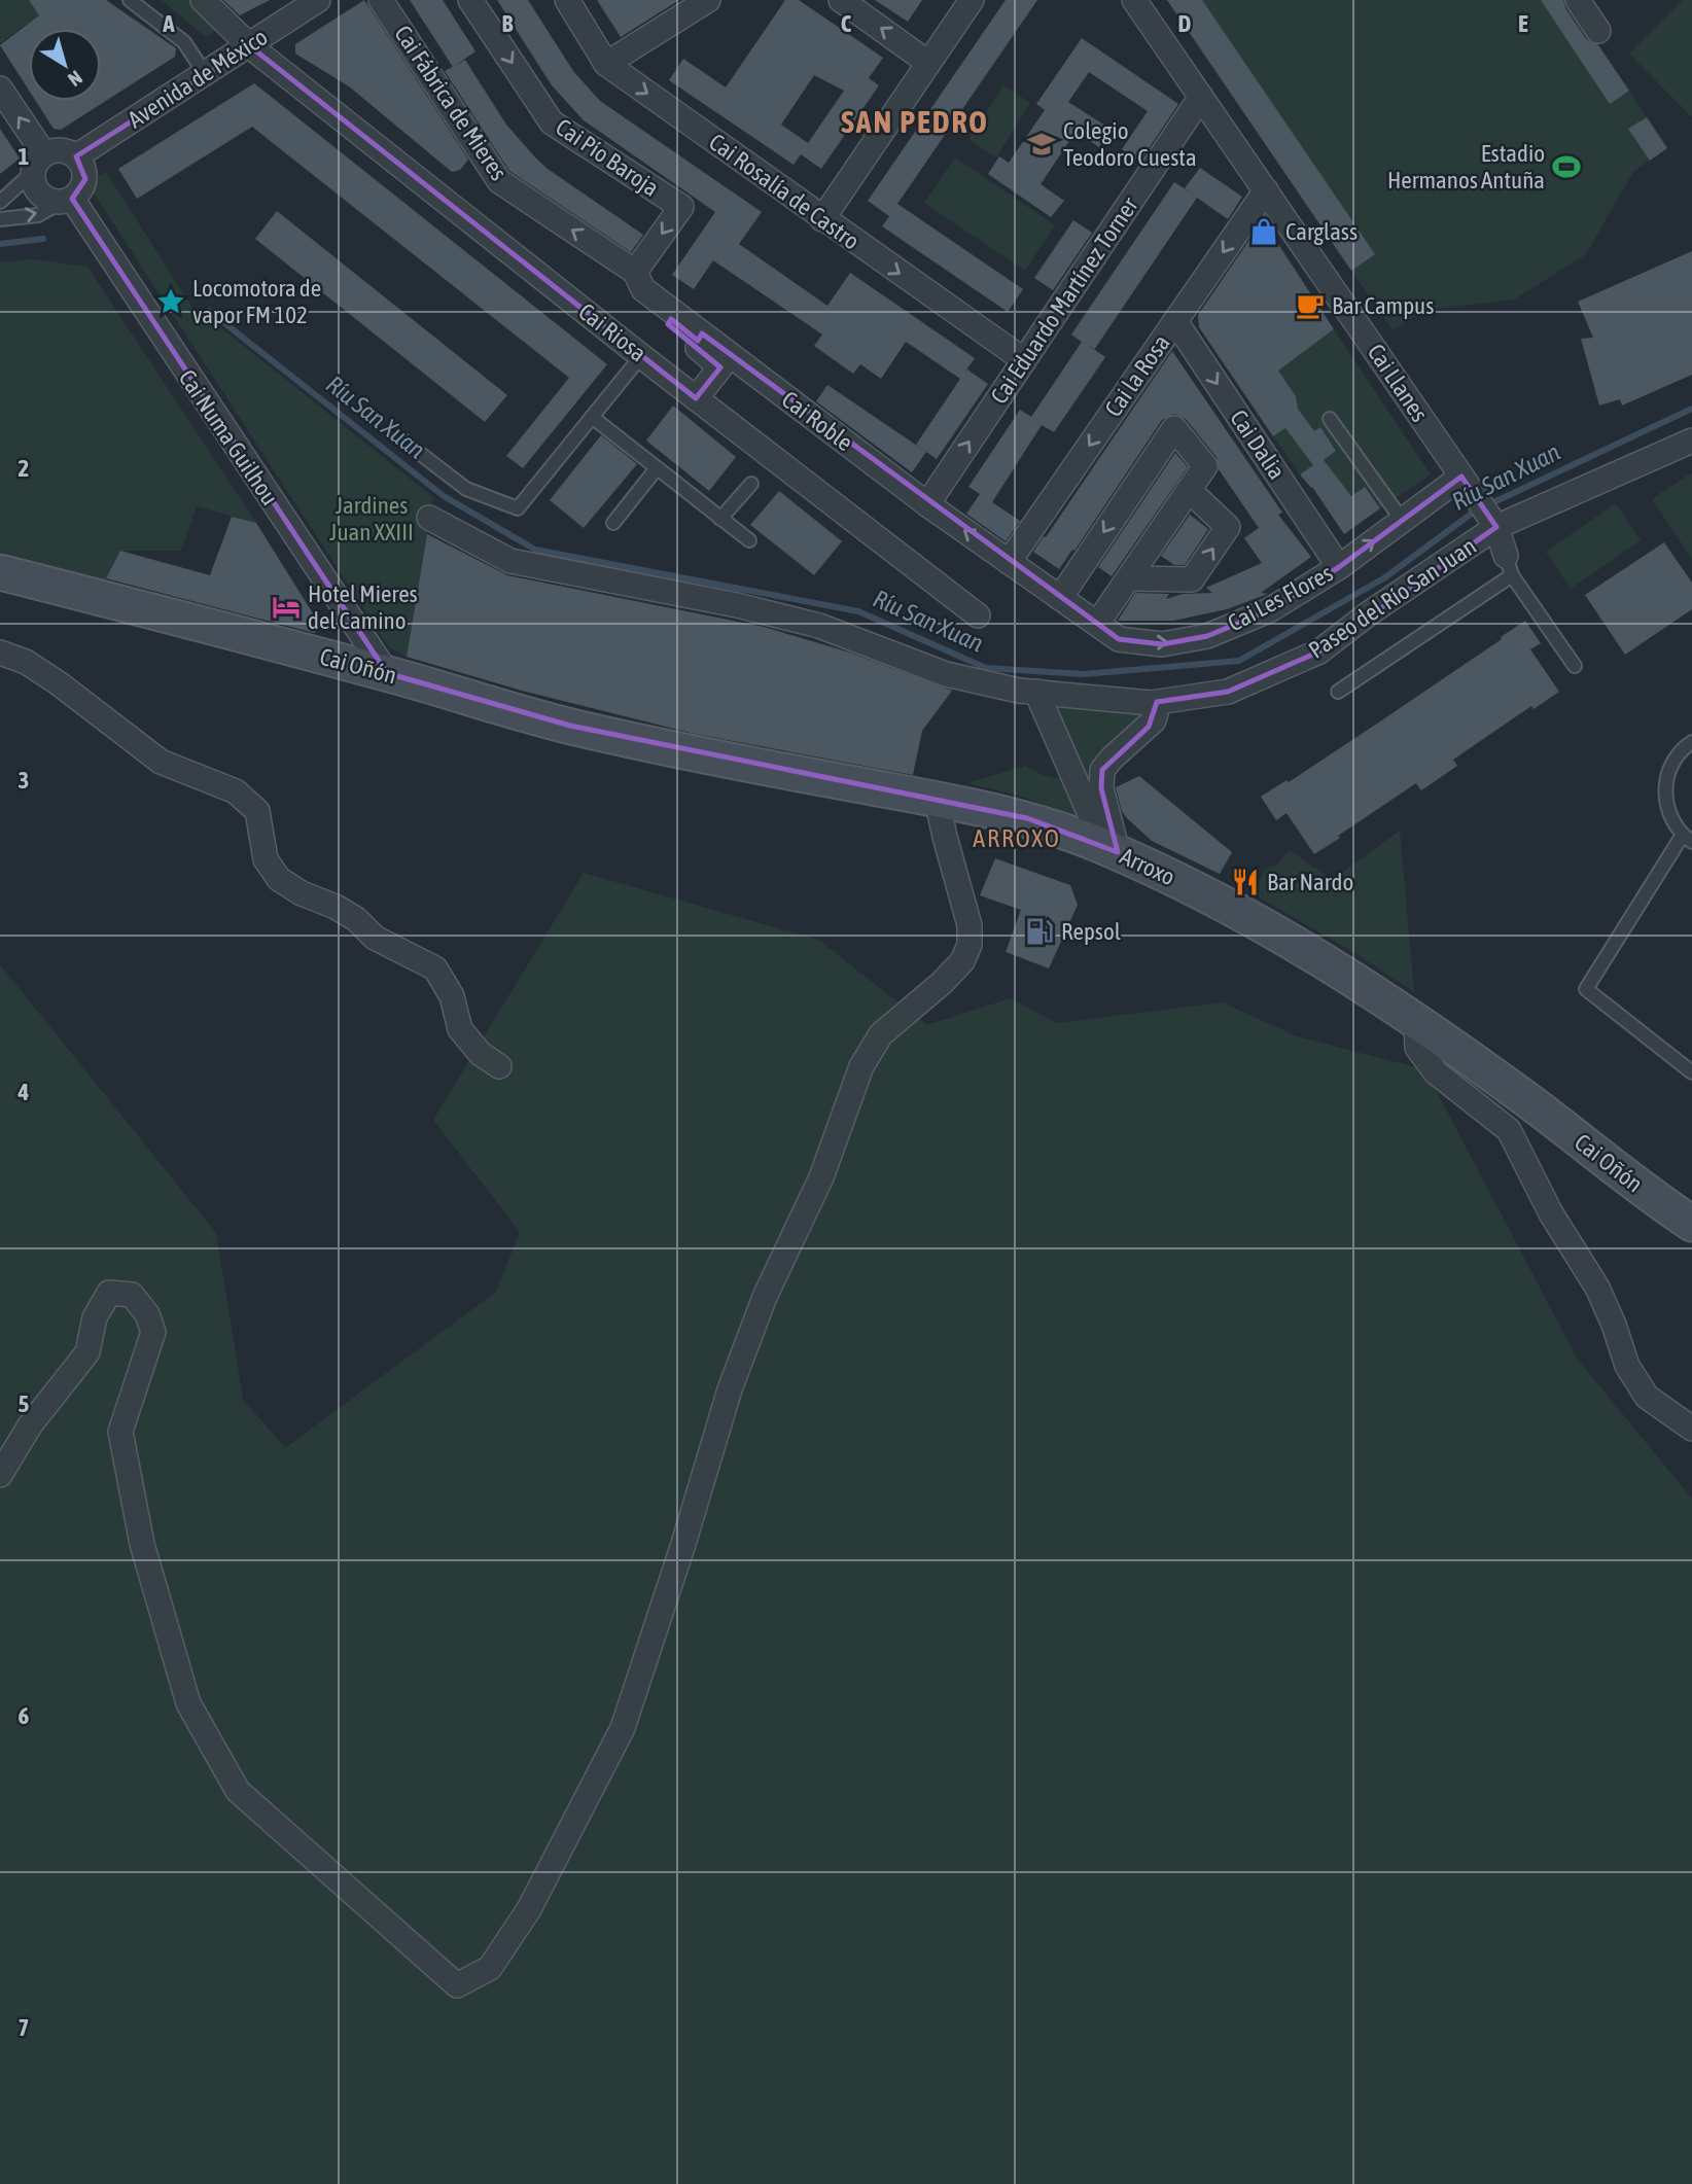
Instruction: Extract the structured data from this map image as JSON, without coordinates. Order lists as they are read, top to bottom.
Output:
{
  "streets": {
    "street": [
      "Avenida de México",
      "Cai Fábrica de Mieres",
      "Cai Pío Baroja",
      "Cai Rosalía de Castro",
      "Cai Eduardo Martínez Torner",
      "Cai Riosa",
      "Cai la Rosa",
      "Cai Llanes",
      "Cai Roble",
      "Cai Numa Guilhou",
      "Cai Dalia",
      "Cai Les Flores",
      "Paseo del Río San Juan",
      "Cai Oñón",
      "Arroxo"
    ]
  },
  "crossings": [
    ["Avenida de México", "Cai Riosa"],
    ["Avenida de México", "Cai Numa Guilhou"],
    ["Cai Fábrica de Mieres", "Cai Pío Baroja"],
    ["Cai Fábrica de Mieres", "Cai Roble"],
    ["Cai Pío Baroja", "Cai Roble"],
    ["Cai Rosalía de Castro", "Cai Eduardo Martínez Torner"],
    ["Cai Eduardo Martínez Torner", "Cai Llanes"],
    ["Cai Eduardo Martínez Torner", "Cai Roble"],
    ["Cai la Rosa", "Cai Llanes"],
    ["Cai la Rosa", "Cai Roble"],
    ["Cai la Rosa", "Cai Dalia"],
    ["Cai la Rosa", "Cai Les Flores"],
    ["Cai Llanes", "Cai Les Flores"],
    ["Cai Llanes", "Paseo del Río San Juan"],
    ["Cai Roble", "Cai Les Flores"],
    ["Cai Numa Guilhou", "Cai Oñón"],
    ["Cai Dalia", "Cai Les Flores"],
    ["Cai Oñón", "Arroxo"]
  ],
  "one_way": [
    "Cai Fábrica de Mieres",
    "Cai Pío Baroja",
    "Cai Rosalía de Castro",
    "Cai Dalia",
    "Cai Les Flores"
  ],
  "districts": ["SAN PEDRO", "ARROXO"],
  "water": ["Ríu San Xuan"],
  "parks": ["Jardines Juan XXIII"],
  "places": {
    "school or university": ["Colegio Teodoro Cuesta"],
    "sports": ["Estadio Hermanos Antuña"],
    "shop": ["Carglass"],
    "place": ["Locomotora de vapor FM 102"],
    "cafe": ["Bar Campus"],
    "hotel": ["Hotel Mieres del Camino"],
    "restaurant": ["Bar Nardo"],
    "fuel station": ["Repsol"]
  },
  "north": "bottom right",
  "grid": {
    "columns": [
      "A",
      "B",
      "C",
      "D",
      "E"
    ],
    "rows": [
      "1",
      "2",
      "3",
      "4",
      "5",
      "6",
      "7"
    ]
  }
}
